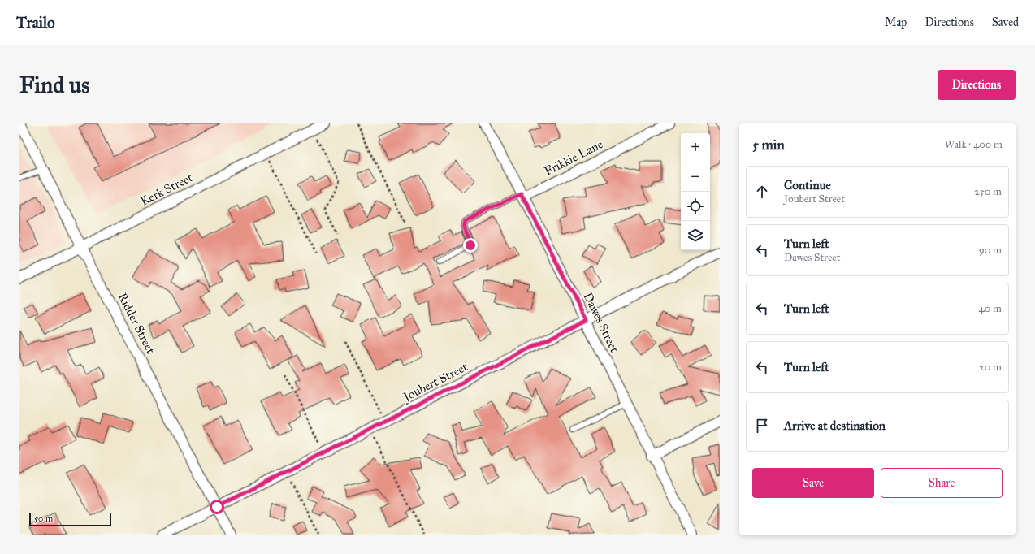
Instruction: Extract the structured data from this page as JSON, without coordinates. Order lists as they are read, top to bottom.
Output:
{
  "streets": {
    "street": [
      "Frikkie Lane",
      "Kerk Street",
      "Dawes Street",
      "Ridder Street",
      "Joubert Street"
    ]
  },
  "crossings": [
    ["Frikkie Lane", "Dawes Street"],
    ["Kerk Street", "Ridder Street"],
    ["Dawes Street", "Joubert Street"],
    ["Ridder Street", "Joubert Street"]
  ],
  "scale_bar": "50 m",
  "page": {
    "header": "Trailo",
    "nav": ["Map", "Directions", "Saved"],
    "buttons": [
      "Directions",
      ["Save", "Share"]
    ],
    "title": "Find us",
    "heading": ["5 min", "Walk · 400 m"],
    "map_buttons": ["+", "−"],
    "list": [
      ["Continue", "Joubert Street", "250 m"],
      ["Turn left", "Dawes Street", "90 m"],
      ["Turn left", "40 m"],
      ["Turn left", "20 m"],
      "Arrive at destination"
    ],
    "scale": "50 m"
  }
}
